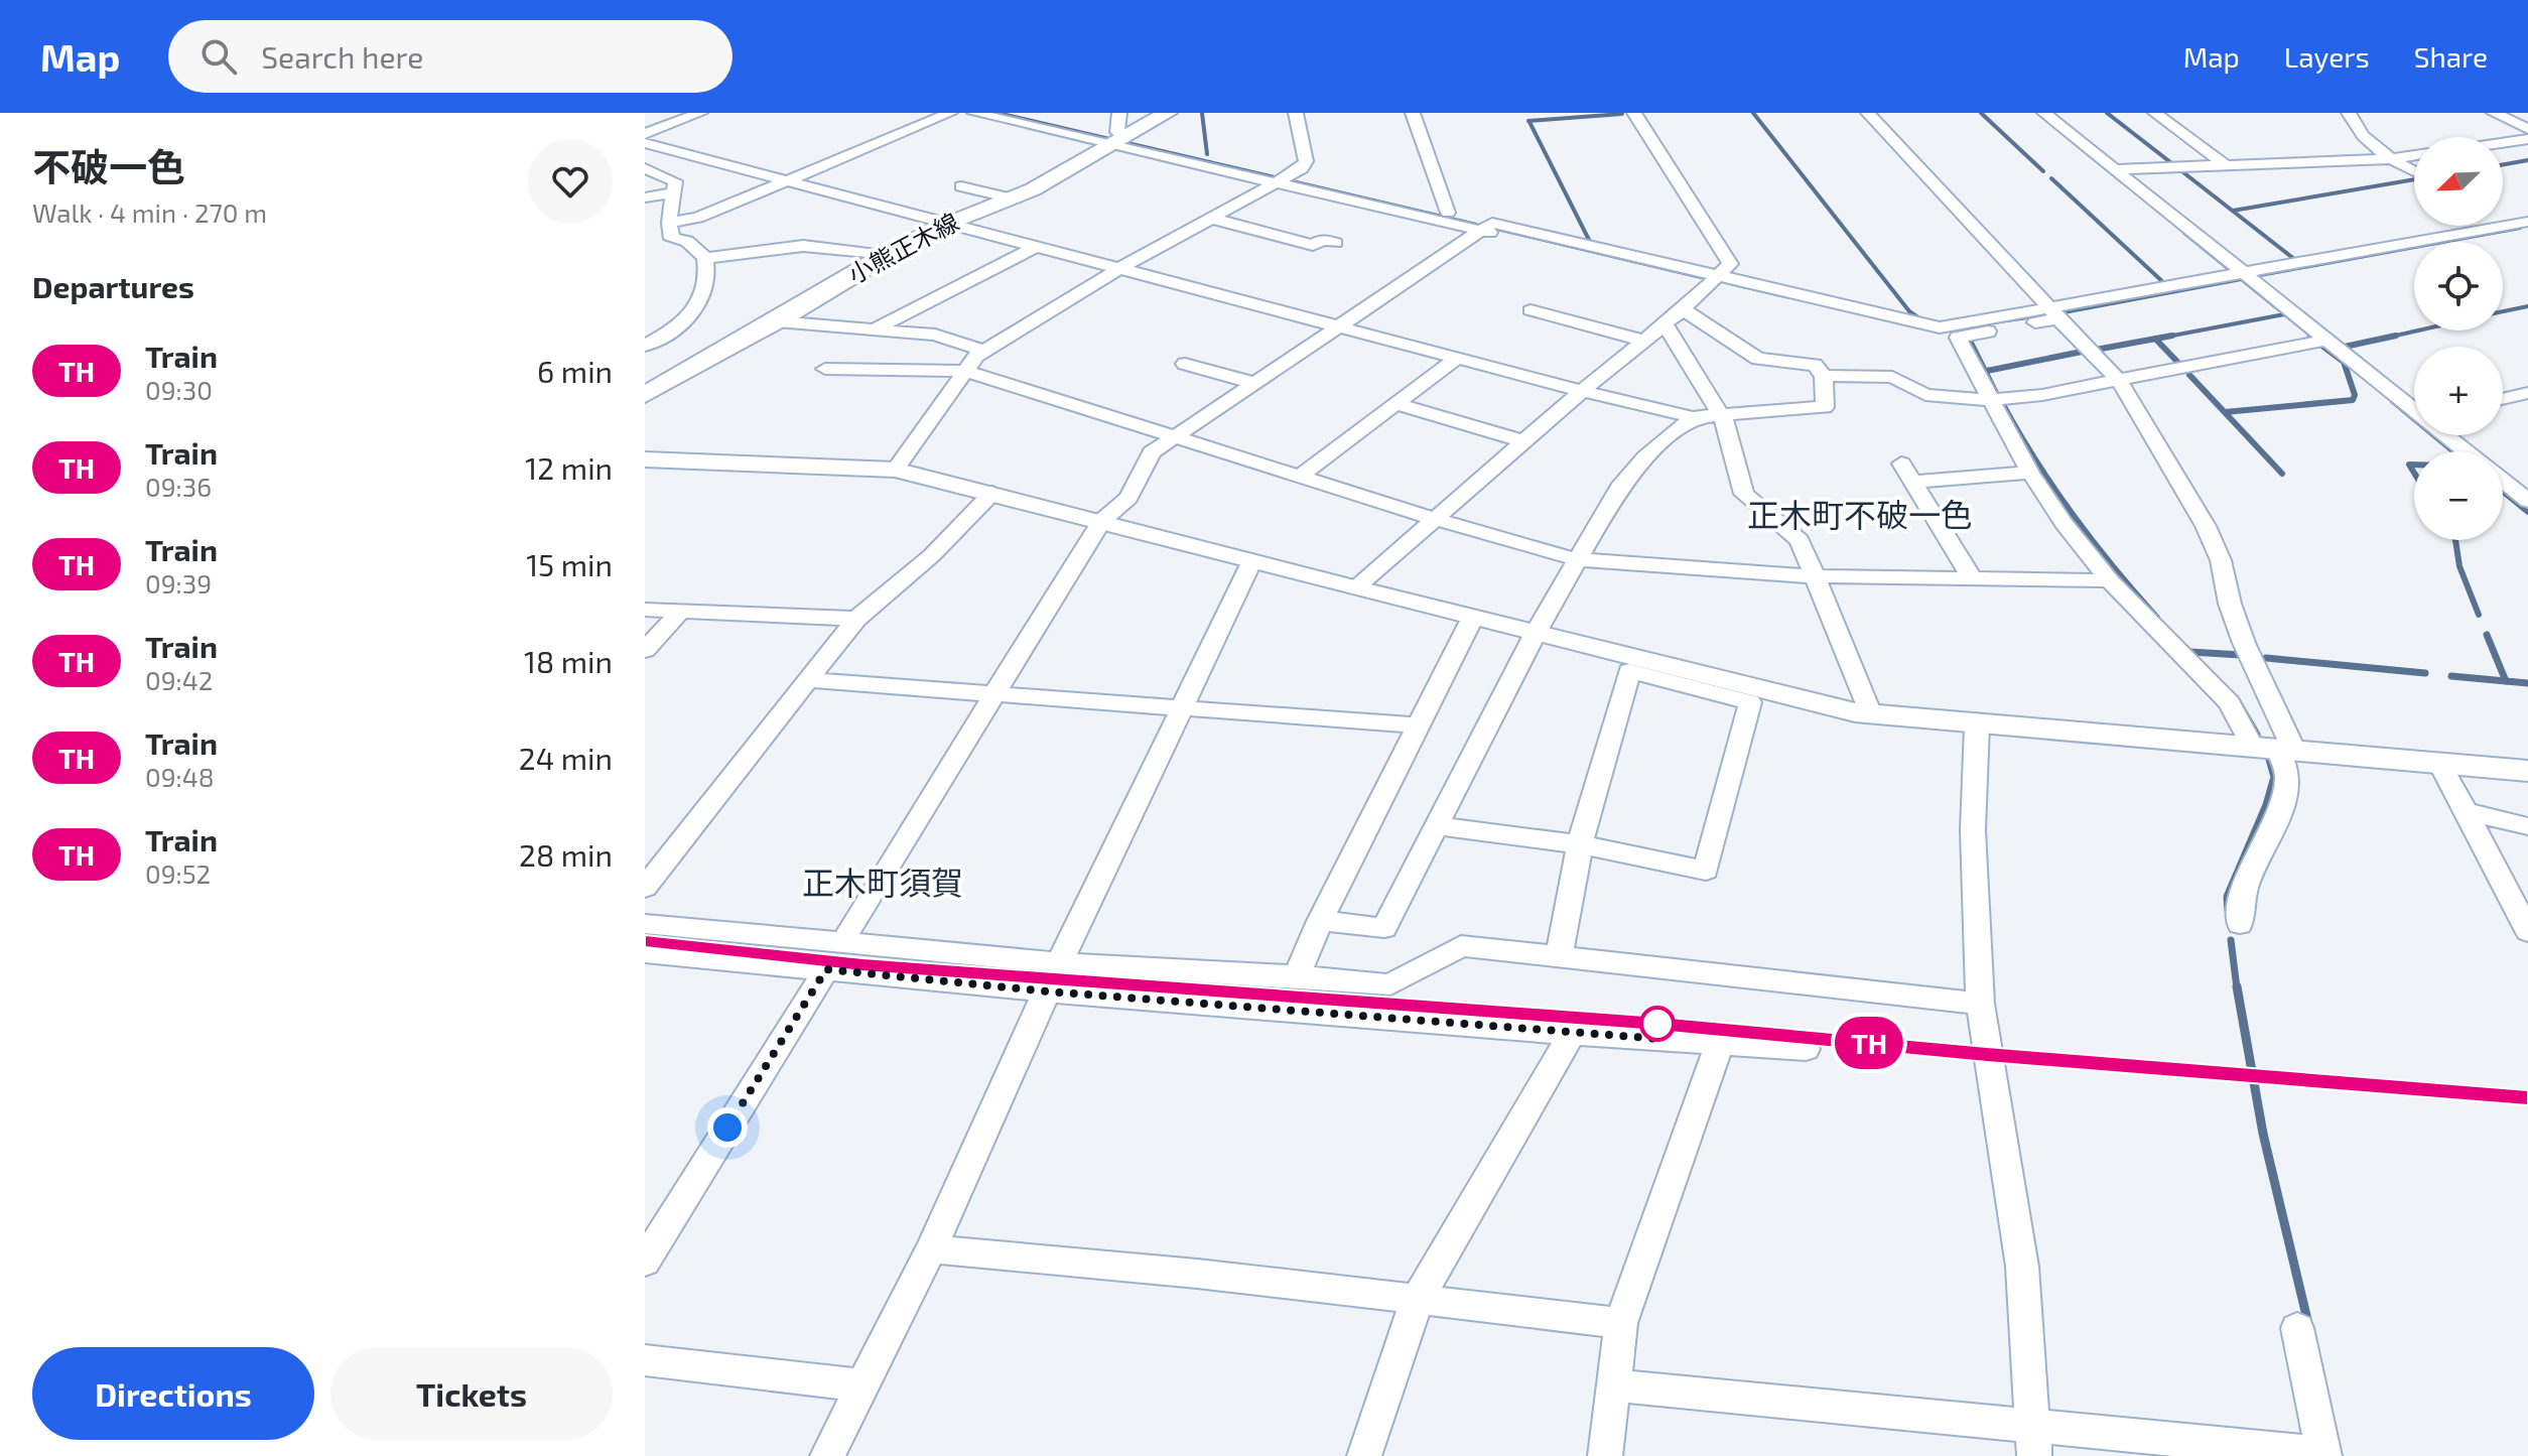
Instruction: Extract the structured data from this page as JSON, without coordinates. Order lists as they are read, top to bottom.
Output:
{
  "streets": {
    "main road": ["小熊正木線"]
  },
  "districts": ["正木町不破一色", "正木町須賀"],
  "north": "bottom left",
  "page": {
    "header": "Map",
    "search": "Search here",
    "nav": ["Map", "Layers", "Share"],
    "heading": [
      ["不破一色", "Walk · 4 min · 270 m"],
      "Departures"
    ],
    "on_map": "TH",
    "map_buttons": ["+", "−"],
    "list": [
      {
        "mark": "TH",
        "name": "Train",
        "note": "09:30",
        "value": "6 min"
      },
      {
        "mark": "TH",
        "name": "Train",
        "note": "09:36",
        "value": "12 min"
      },
      {
        "mark": "TH",
        "name": "Train",
        "note": "09:39",
        "value": "15 min"
      },
      {
        "mark": "TH",
        "name": "Train",
        "note": "09:42",
        "value": "18 min"
      },
      {
        "mark": "TH",
        "name": "Train",
        "note": "09:48",
        "value": "24 min"
      },
      {
        "mark": "TH",
        "name": "Train",
        "note": "09:52",
        "value": "28 min"
      }
    ],
    "buttons": ["Directions", "Tickets"]
  }
}
